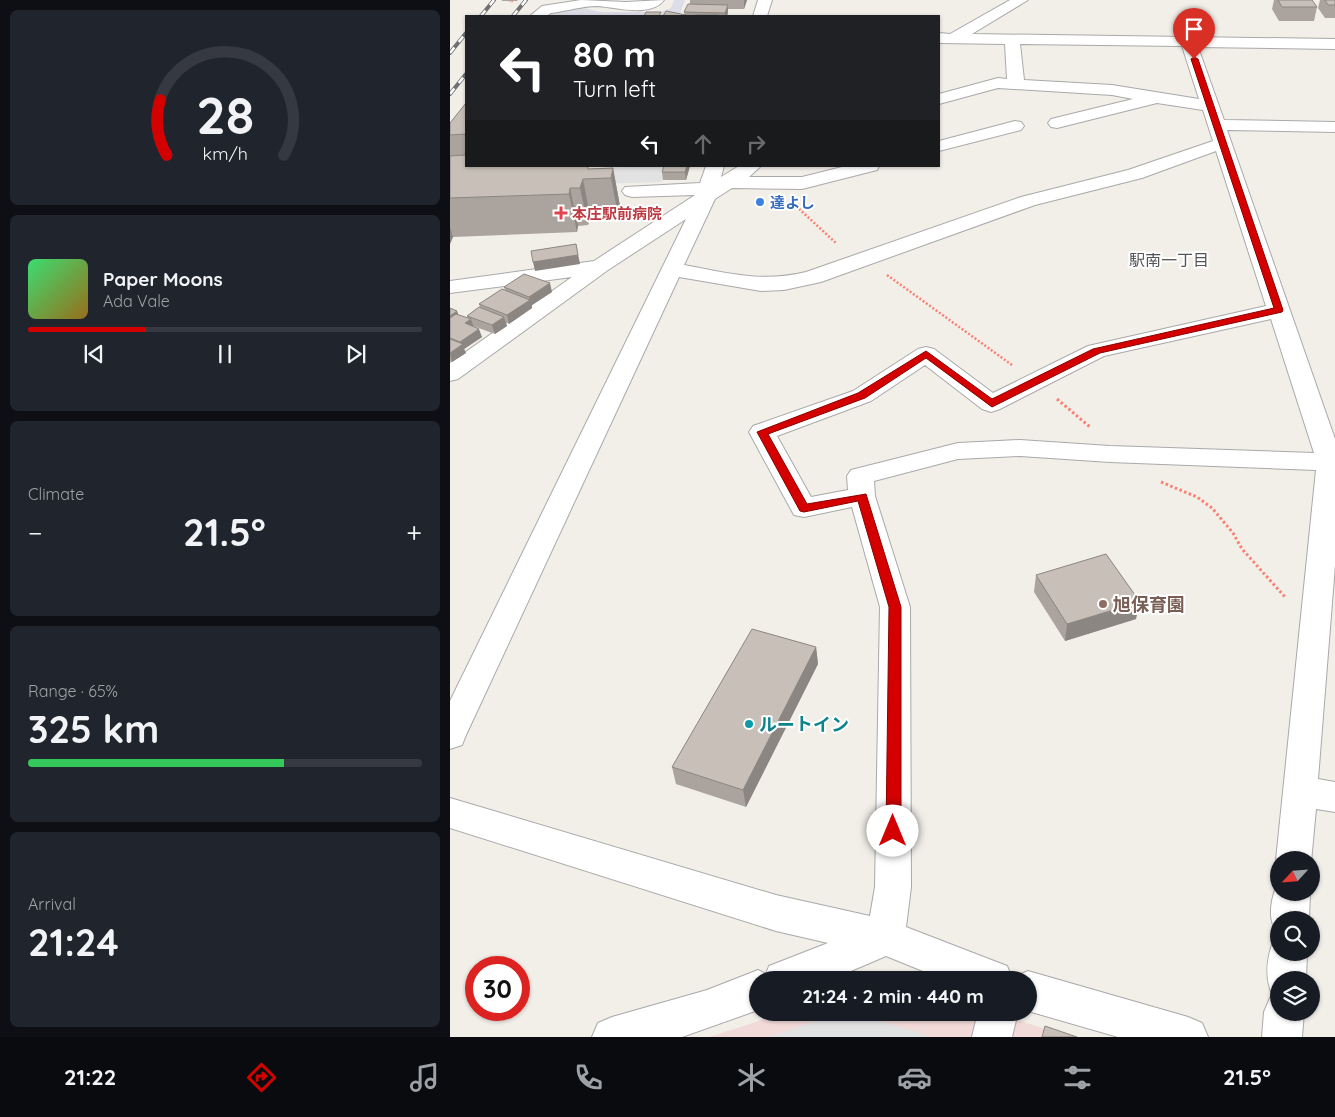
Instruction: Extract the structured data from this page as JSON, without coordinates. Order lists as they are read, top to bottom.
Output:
{
  "districts": ["駅南一丁目"],
  "places": {
    "other": ["達よし", "旭保育園", "ルートイン"],
    "health": ["本庄駅前病院"]
  },
  "north": "bottom left",
  "page": {
    "turn": ["80 m", "Turn left"],
    "song": ["Paper Moons", "Ada Vale"],
    "tile": [
      "Climate",
      ["Range · 65%", "325 km"],
      ["Arrival", "21:24"]
    ],
    "heat": ["−", "21.5°", "+"],
    "limit": "30",
    "trip": "21:24 · 2 min · 440 m",
    "tabs": ["21:22", "21.5°"],
    "gauge": ["28", "km/h"]
  }
}
